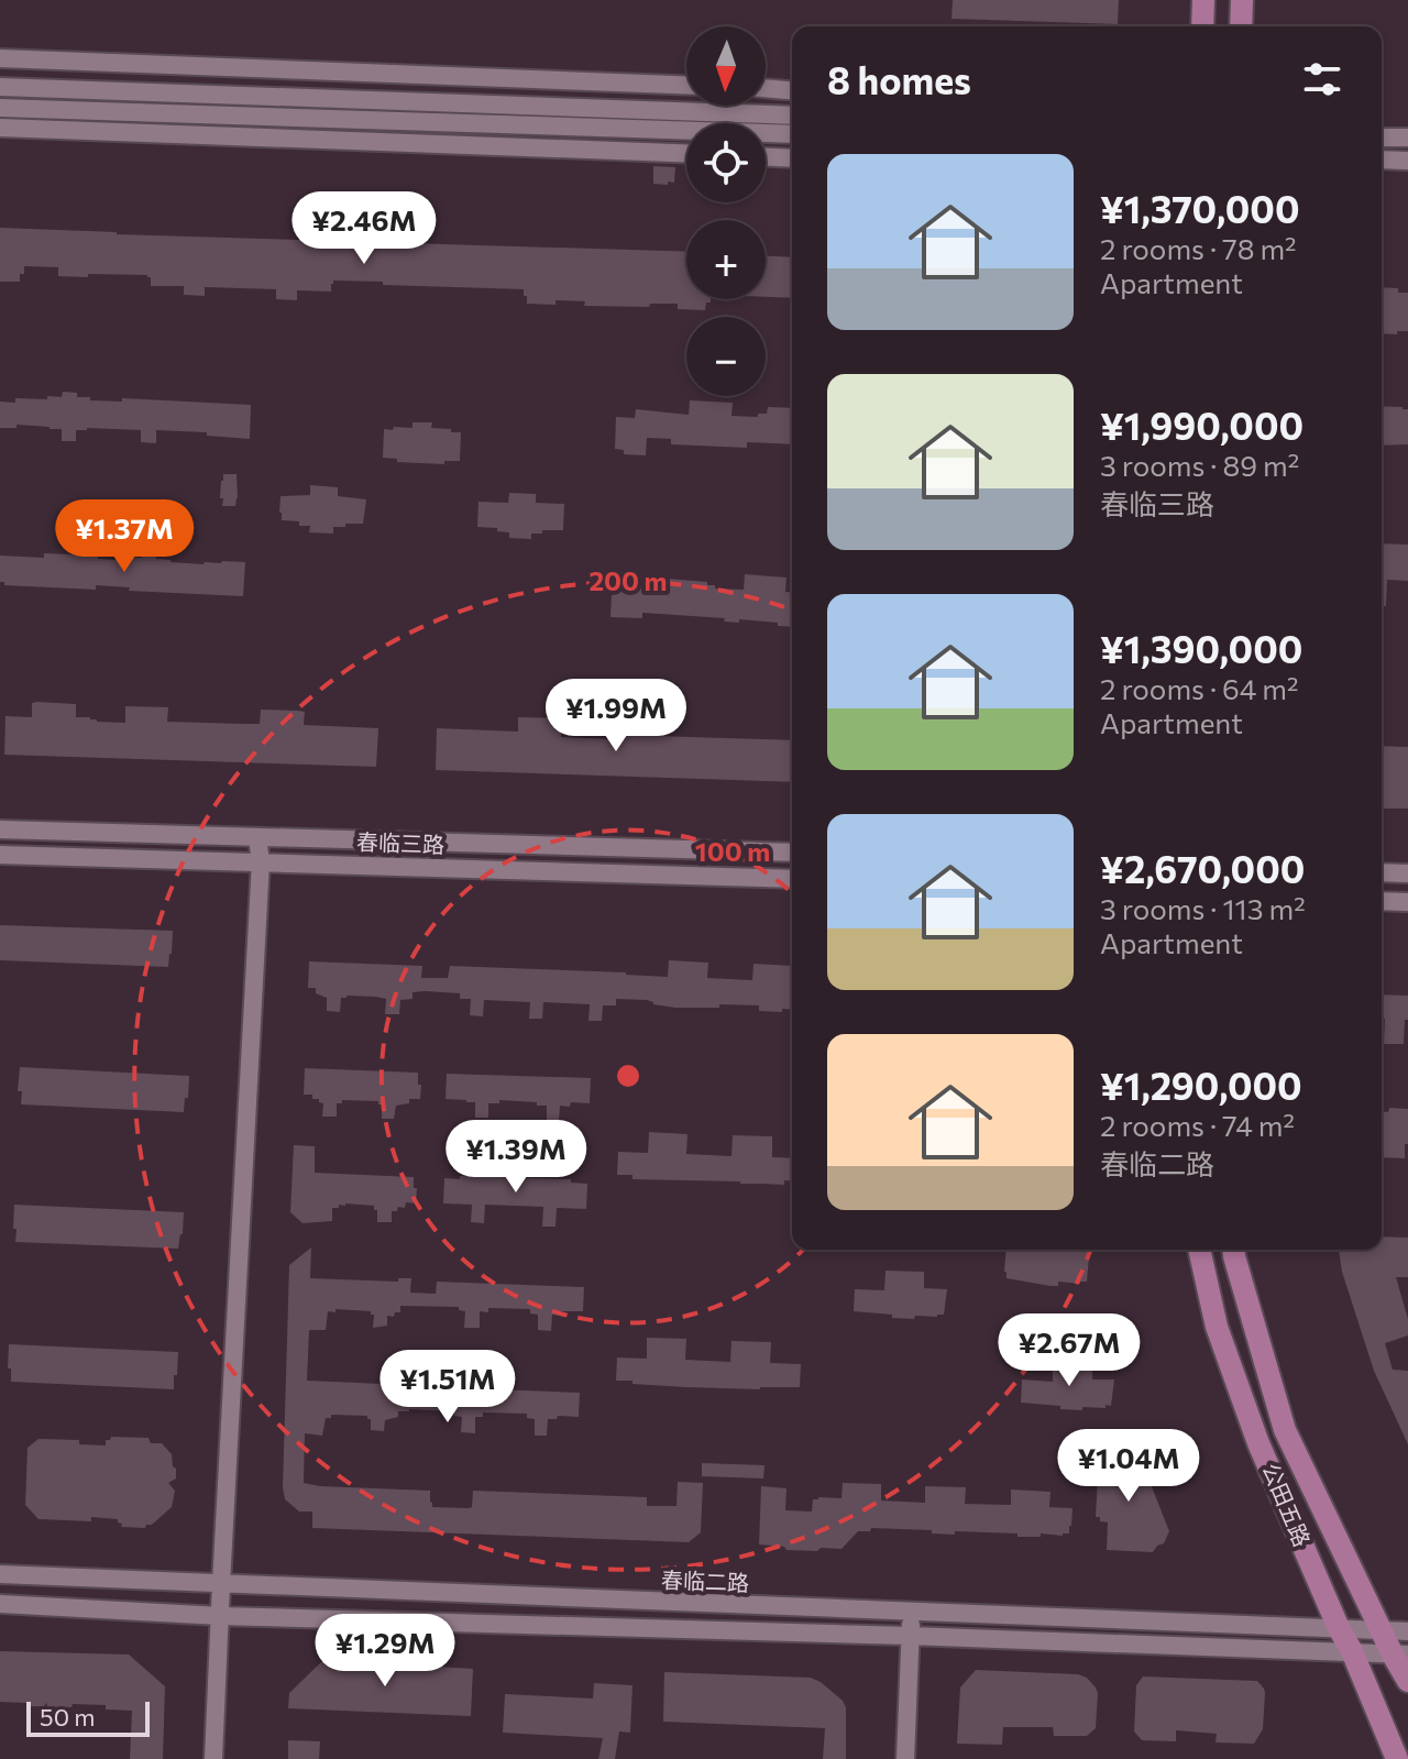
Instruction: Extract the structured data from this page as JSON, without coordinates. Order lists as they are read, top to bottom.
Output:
{
  "streets": {
    "main road": ["公田五路"],
    "street": ["春临三路", "春临二路"]
  },
  "crossings": [
    ["公田五路", "春临二路"]
  ],
  "scale_bar": "50 m",
  "north": "bottom",
  "page": {
    "map_buttons": ["+", "−"],
    "heading": "8 homes",
    "list": [
      {
        "name": "¥1,370,000",
        "note": "2 rooms · 78 m² · Apartment"
      },
      {
        "name": "¥1,990,000",
        "note": "3 rooms · 89 m² · 春临三路"
      },
      {
        "name": "¥1,390,000",
        "note": "2 rooms · 64 m² · Apartment"
      },
      {
        "name": "¥2,670,000",
        "note": "3 rooms · 113 m² · Apartment"
      },
      {
        "name": "¥1,290,000",
        "note": "2 rooms · 74 m² · 春临二路"
      }
    ],
    "price": [
      "¥2.46M",
      "¥1.37M",
      "¥1.99M",
      "¥1.39M",
      "¥2.67M",
      "¥1.51M",
      "¥1.04M",
      "¥1.29M"
    ],
    "scale": "50 m"
  },
  "rings": ["200 m", "100 m"]
}
